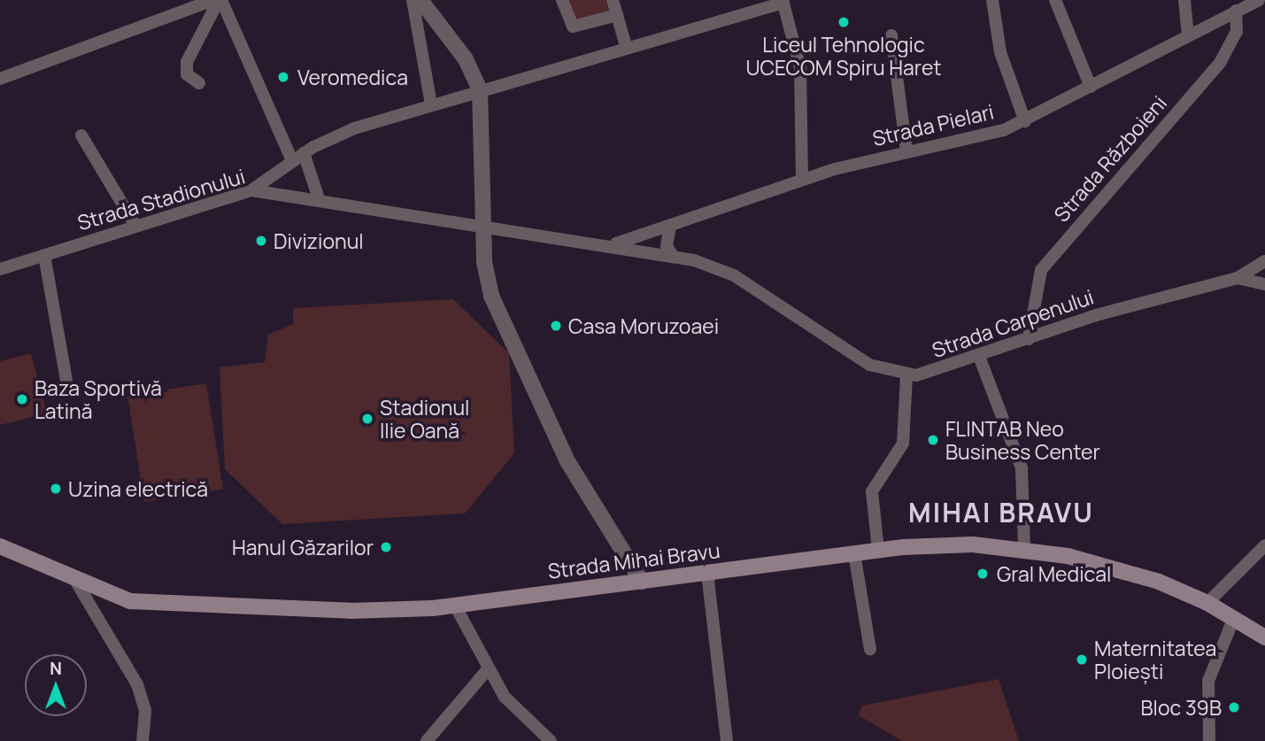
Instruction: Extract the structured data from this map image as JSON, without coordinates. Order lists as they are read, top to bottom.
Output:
{
  "streets": {
    "main road": ["Strada Mihai Bravu"],
    "street": [
      "Strada Pielari",
      "Strada Războieni",
      "Strada Stadionului",
      "Strada Carpenului"
    ]
  },
  "crossings": [
    ["Strada Pielari", "Strada Războieni"],
    ["Strada Pielari", "Strada Stadionului"],
    ["Strada Războieni", "Strada Carpenului"]
  ],
  "districts": ["MIHAI BRAVU"],
  "places": [
    "Liceul Tehnologic UCECOM Spiru Haret",
    "Veromedica",
    "Divizionul",
    "Casa Moruzoaei",
    "Baza Sportivă Latină",
    "Stadionul Ilie Oană",
    "FLINTAB Neo Business Center",
    "Uzina electrică",
    "Hanul Găzarilor",
    "Gral Medical",
    "Maternitatea Ploiești",
    "Bloc 39B"
  ],
  "north": "top"
}
